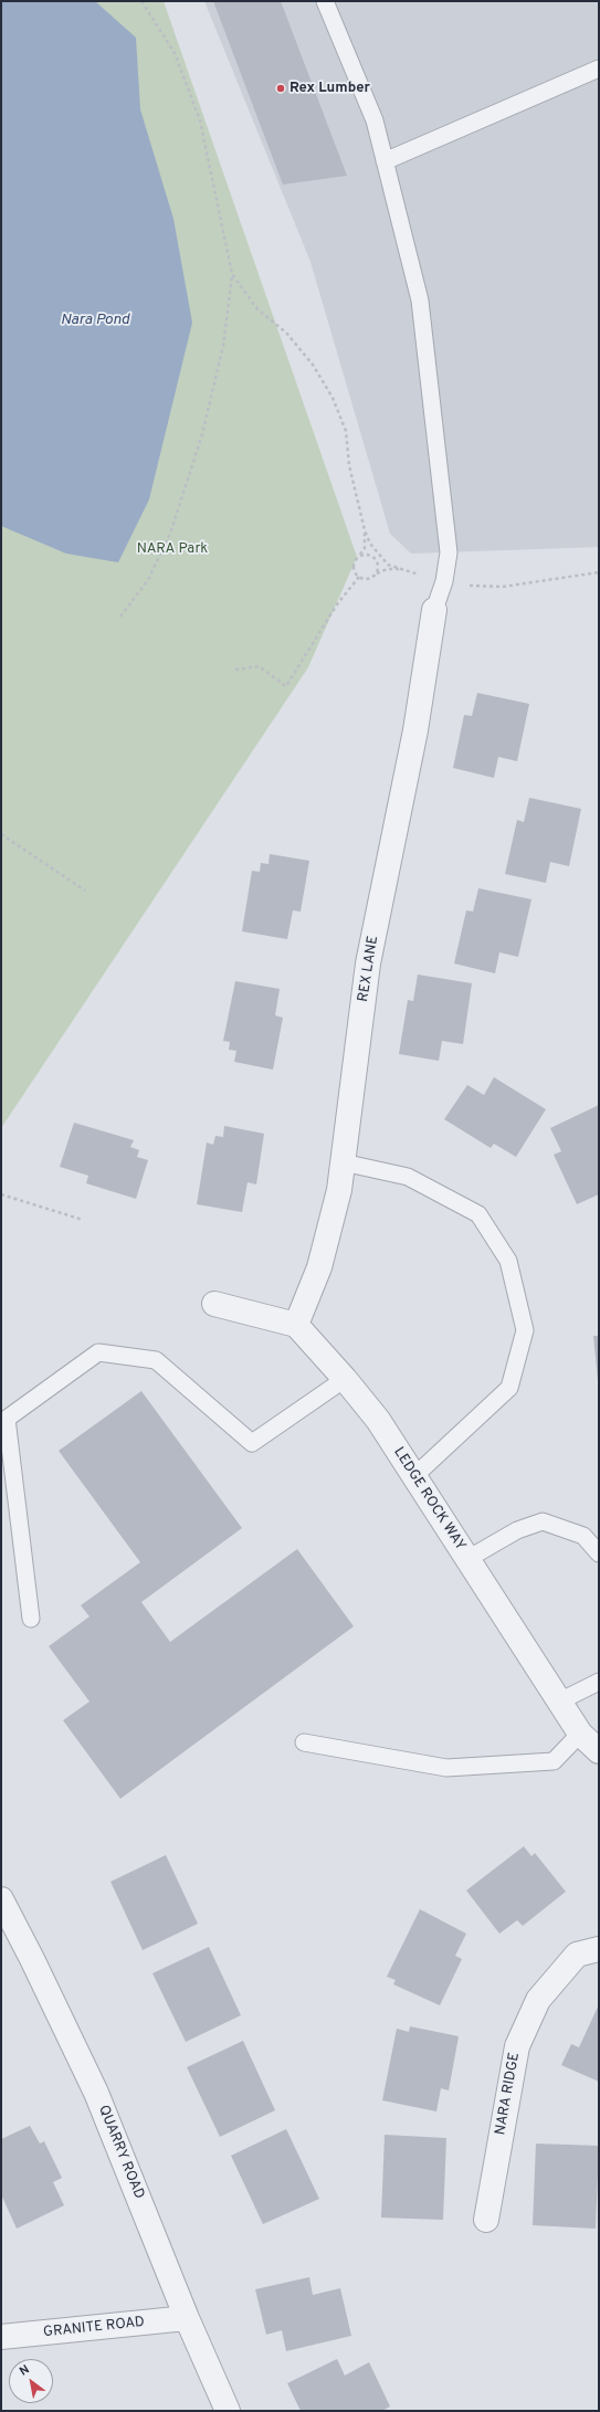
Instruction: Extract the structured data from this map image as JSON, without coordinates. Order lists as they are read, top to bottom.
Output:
{
  "streets": {
    "street": [
      "REX LANE",
      "LEDGE ROCK WAY",
      "NARA RIDGE",
      "QUARRY ROAD",
      "GRANITE ROAD"
    ]
  },
  "crossings": [
    ["REX LANE", "LEDGE ROCK WAY"],
    ["QUARRY ROAD", "GRANITE ROAD"]
  ],
  "water": ["Nara Pond"],
  "parks": ["NARA Park"],
  "places": ["Rex Lumber"],
  "north": "top left"
}
